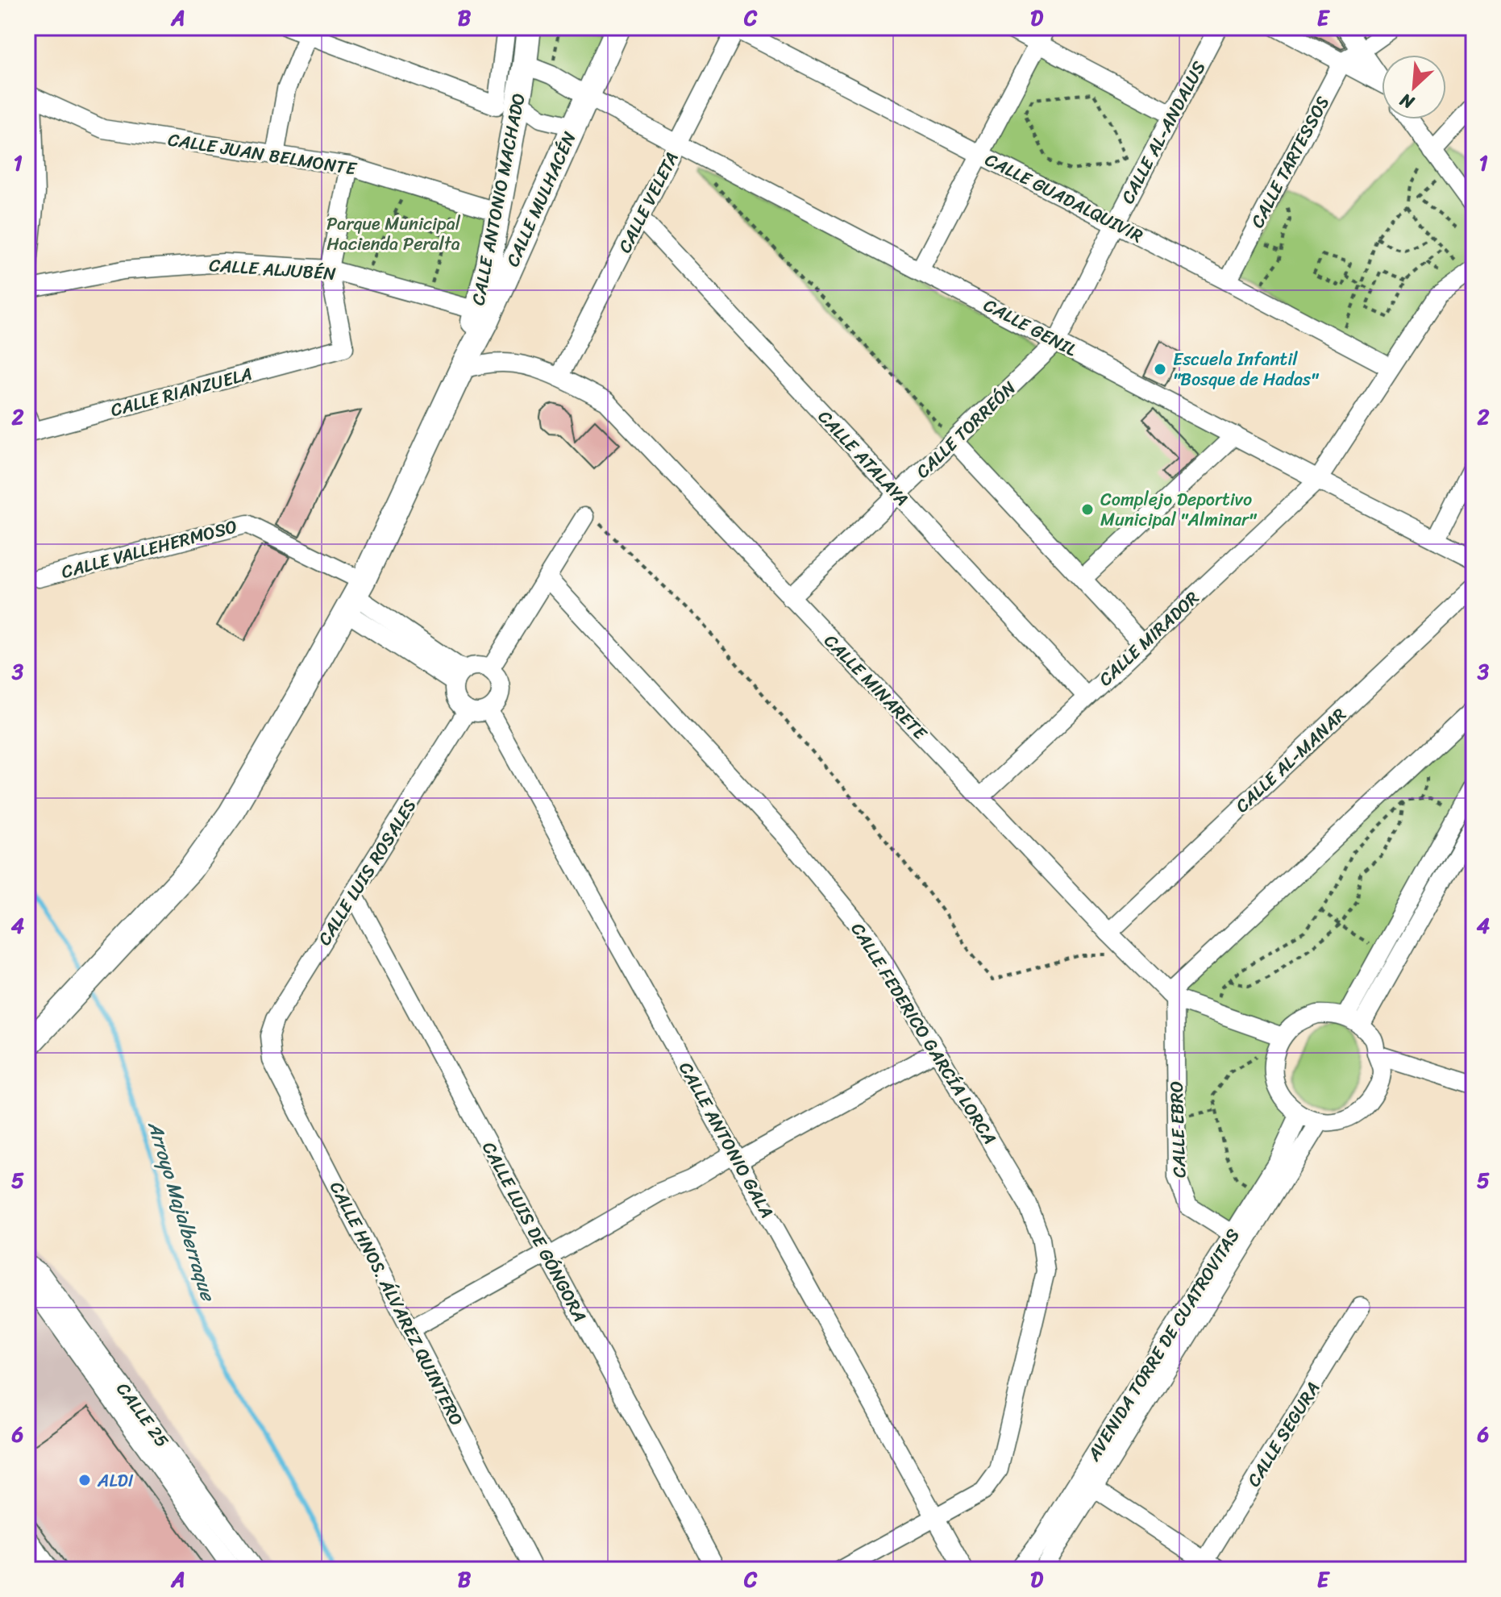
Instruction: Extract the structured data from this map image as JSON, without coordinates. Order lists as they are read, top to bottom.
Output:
{
  "streets": {
    "street": [
      "CALLE AL-ANDALUS",
      "CALLE JUAN BELMONTE",
      "CALLE TARTESSOS",
      "CALLE GUADALQUIVIR",
      "CALLE ANTONIO MACHADO",
      "CALLE MULHACÉN",
      "CALLE VELETA",
      "CALLE ALJUBÉN",
      "CALLE GENIL",
      "CALLE RIANZUELA",
      "CALLE TORREÓN",
      "CALLE ATALAYA",
      "CALLE VALLEHERMOSO",
      "CALLE MIRADOR",
      "CALLE MINARETE",
      "CALLE AL-MANAR",
      "CALLE LUIS ROSALES",
      "CALLE FEDERICO GARCÍA LORCA",
      "CALLE EBRO",
      "CALLE ANTONIO GALA",
      "CALLE LUIS DE GÓNGORA",
      "CALLE HNOS. ÁLVAREZ QUINTERO",
      "AVENIDA TORRE DE CUATROVITAS",
      "CALLE 25",
      "CALLE SEGURA"
    ]
  },
  "crossings": [
    ["CALLE AL-ANDALUS", "CALLE GUADALQUIVIR"],
    ["CALLE AL-ANDALUS", "CALLE GENIL"],
    ["CALLE AL-ANDALUS", "CALLE TORREÓN"],
    ["CALLE JUAN BELMONTE", "CALLE ANTONIO MACHADO"],
    ["CALLE TARTESSOS", "CALLE GUADALQUIVIR"],
    ["CALLE GUADALQUIVIR", "CALLE VELETA"],
    ["CALLE GUADALQUIVIR", "CALLE MIRADOR"],
    ["CALLE ANTONIO MACHADO", "CALLE MULHACÉN"],
    ["CALLE ANTONIO MACHADO", "CALLE ALJUBÉN"],
    ["CALLE ANTONIO MACHADO", "CALLE GENIL"],
    ["CALLE ANTONIO MACHADO", "CALLE MINARETE"],
    ["CALLE MULHACÉN", "CALLE GENIL"],
    ["CALLE MULHACÉN", "CALLE MINARETE"],
    ["CALLE VELETA", "CALLE GENIL"],
    ["CALLE VELETA", "CALLE ATALAYA"],
    ["CALLE VELETA", "CALLE MINARETE"],
    ["CALLE ALJUBÉN", "CALLE RIANZUELA"],
    ["CALLE GENIL", "CALLE TORREÓN"],
    ["CALLE GENIL", "CALLE MIRADOR"],
    ["CALLE TORREÓN", "CALLE ATALAYA"],
    ["CALLE TORREÓN", "CALLE MINARETE"],
    ["CALLE ATALAYA", "CALLE MIRADOR"],
    ["CALLE MIRADOR", "CALLE MINARETE"],
    ["CALLE MINARETE", "CALLE AL-MANAR"],
    ["CALLE MINARETE", "CALLE EBRO"],
    ["CALLE MINARETE", "AVENIDA TORRE DE CUATROVITAS"],
    ["CALLE LUIS ROSALES", "CALLE ANTONIO GALA"],
    ["CALLE LUIS ROSALES", "CALLE LUIS DE GÓNGORA"],
    ["CALLE LUIS ROSALES", "CALLE HNOS. ÁLVAREZ QUINTERO"],
    ["CALLE FEDERICO GARCÍA LORCA", "CALLE ANTONIO GALA"],
    ["CALLE EBRO", "AVENIDA TORRE DE CUATROVITAS"]
  ],
  "water": ["Arroyo Majalberraque"],
  "parks": ["Parque Municipal Hacienda Peralta"],
  "places": ["Escuela Infantil \"Bosque de Hadas\"", "Complejo Deportivo Municipal \"Alminar\"", "ALDI"],
  "north": "bottom left",
  "grid": {
    "columns": [
      "A",
      "B",
      "C",
      "D",
      "E"
    ],
    "rows": [
      "1",
      "2",
      "3",
      "4",
      "5",
      "6"
    ]
  }
}
